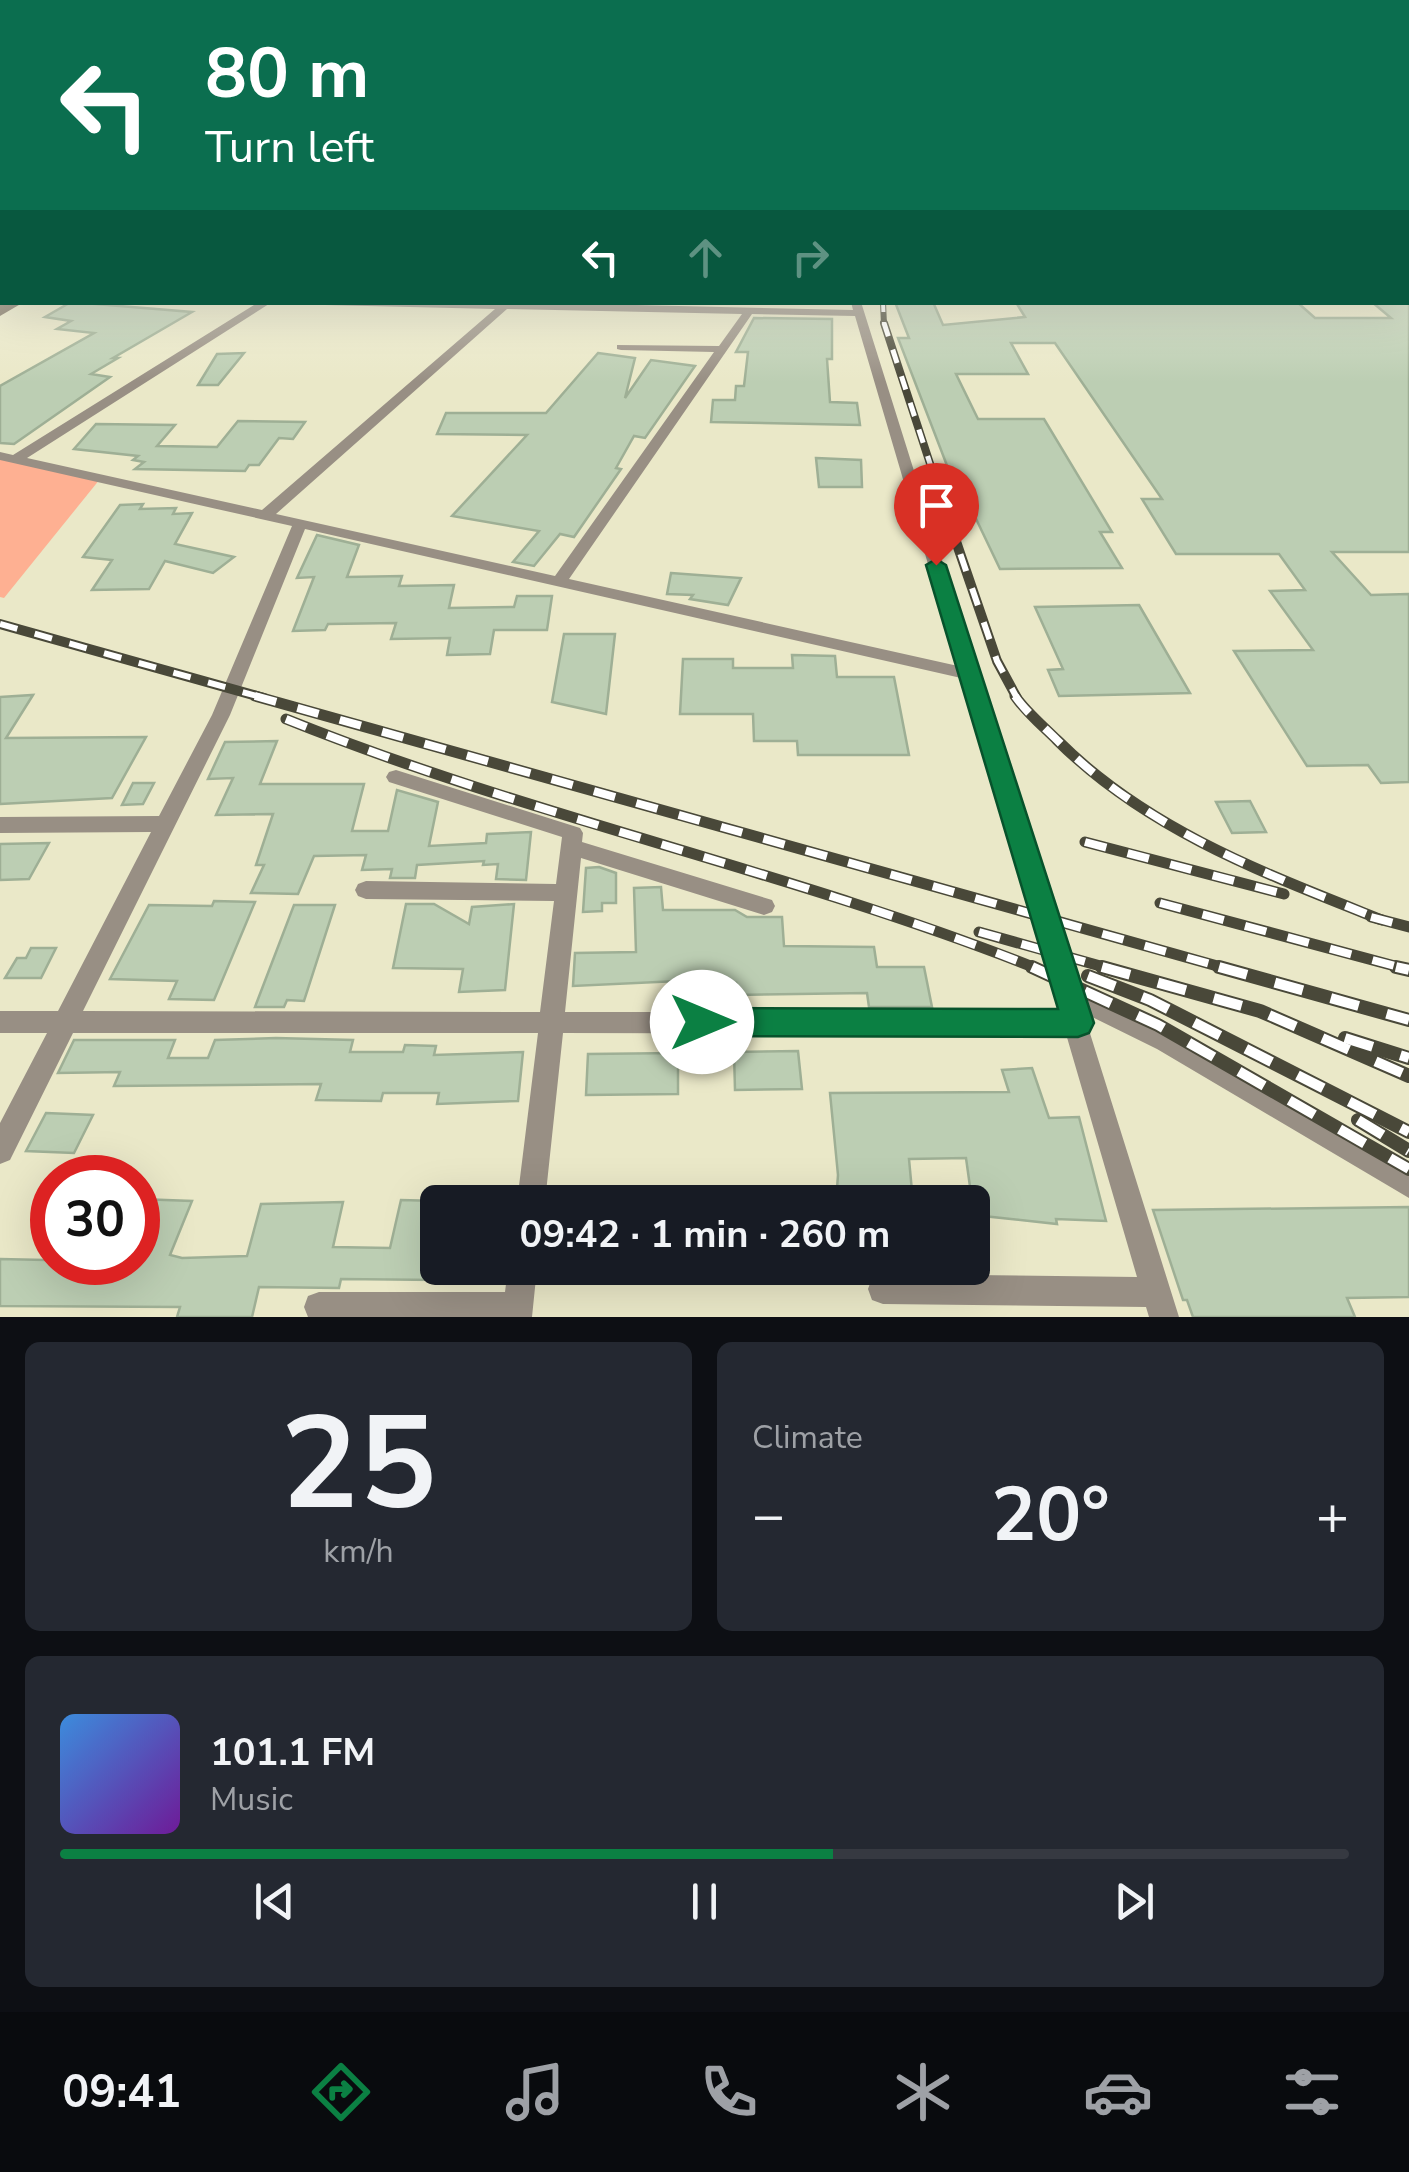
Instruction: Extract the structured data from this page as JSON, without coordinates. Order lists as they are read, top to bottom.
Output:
{
  "page": {
    "turn": ["80 m", "Turn left"],
    "limit": "30",
    "trip": "09:42 · 1 min · 260 m",
    "tile": [
      ["25", "km/h"],
      "Climate"
    ],
    "heat": ["−", "20°", "+"],
    "song": ["101.1 FM", "Music"],
    "tabs": "09:41"
  }
}
